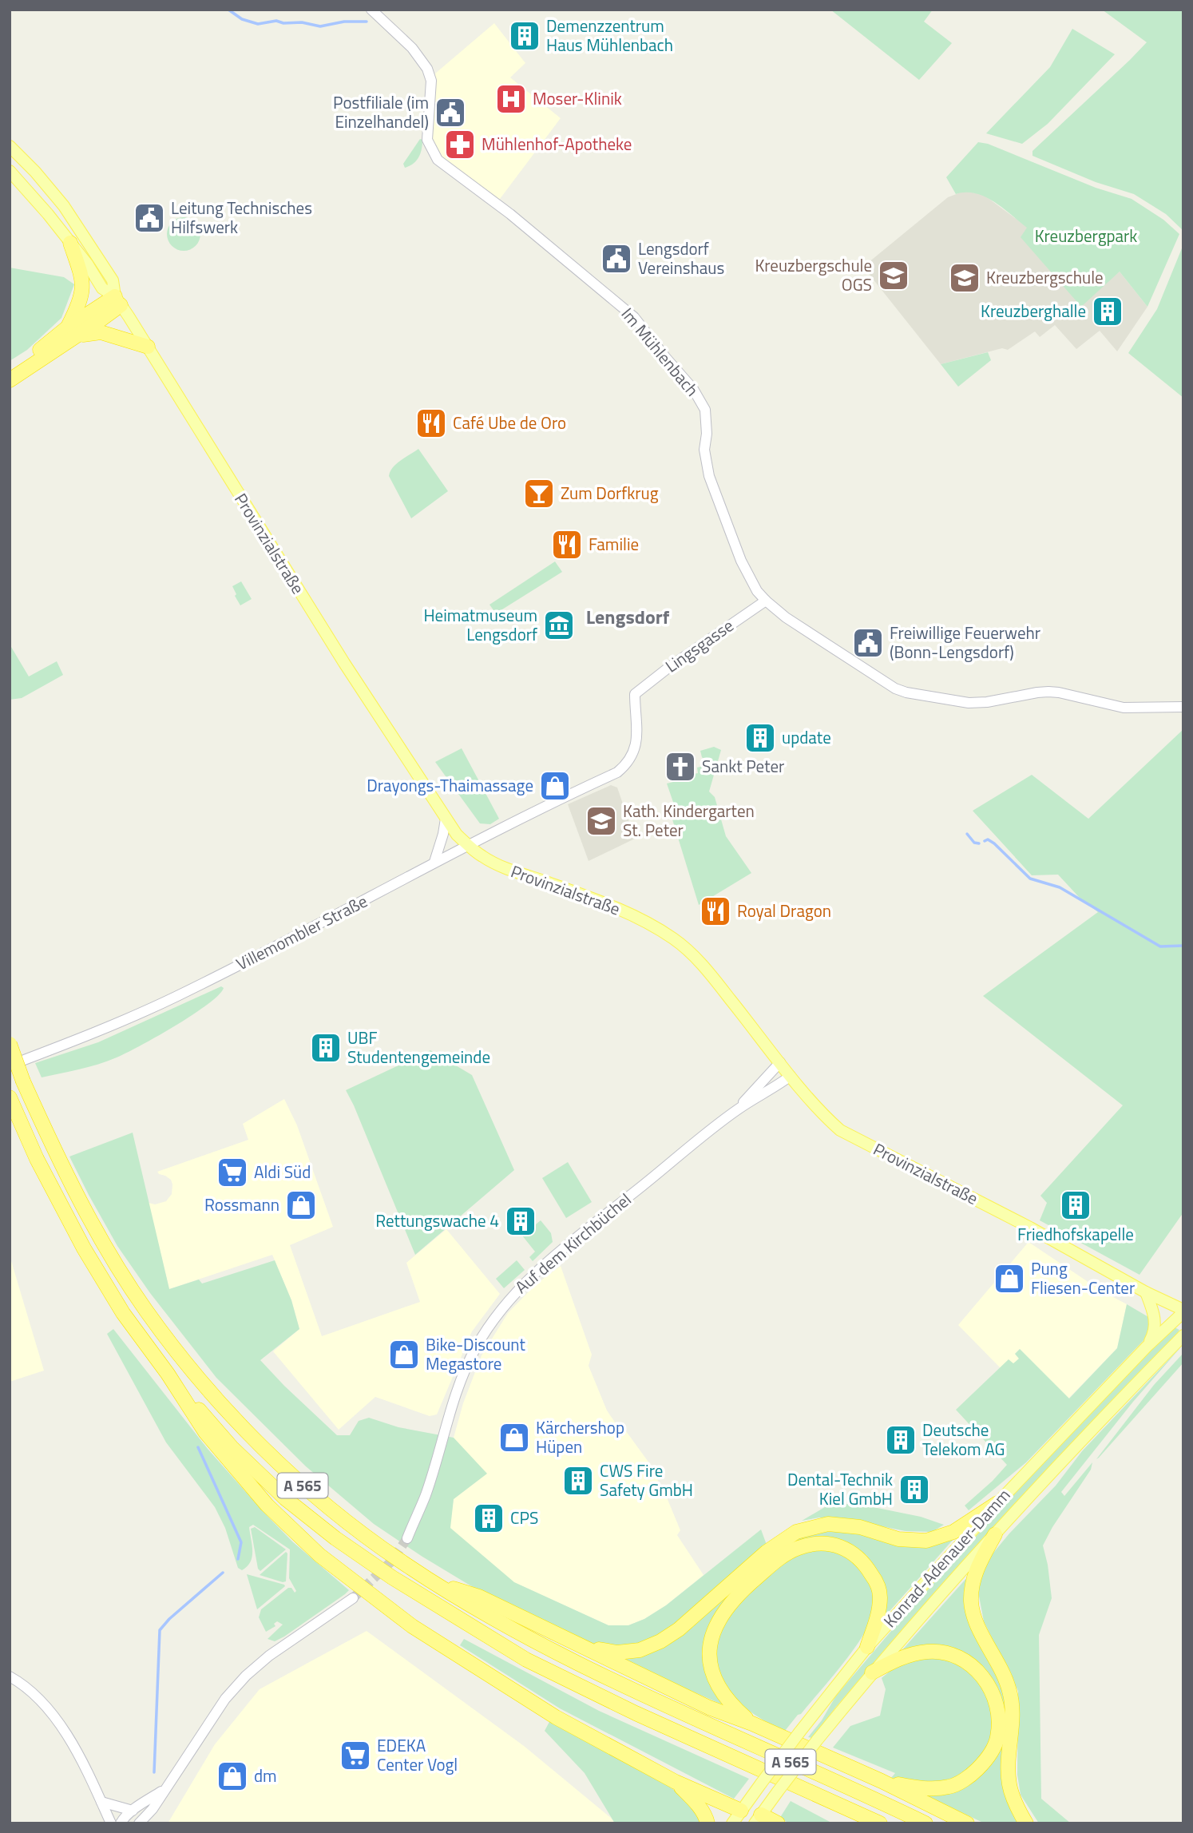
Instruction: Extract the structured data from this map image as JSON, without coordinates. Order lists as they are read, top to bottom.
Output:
{
  "streets": {
    "highway": ["A 565"],
    "main road": ["Provinzialstraße", "Konrad-Adenauer-Damm"],
    "street": [
      "Im Mühlenbach",
      "Lingsgasse",
      "Villemombler Straße",
      "Auf dem Kirchbüchel"
    ]
  },
  "crossings": [
    ["Im Mühlenbach", "Lingsgasse"],
    ["Provinzialstraße", "Villemombler Straße"],
    ["Provinzialstraße", "Auf dem Kirchbüchel"],
    ["Provinzialstraße", "Konrad-Adenauer-Damm"],
    ["Lingsgasse", "Villemombler Straße"]
  ],
  "districts": ["Lengsdorf"],
  "parks": ["Kreuzbergpark"],
  "places": {
    "building": [
      "Demenzzentrum Haus Mühlenbach",
      "Kreuzberghalle",
      "update",
      "UBF Studentengemeinde",
      "Friedhofskapelle",
      "Rettungswache 4",
      "Deutsche Telekom AG",
      "CWS Fire Safety GmbH",
      "Dental-Technik Kiel GmbH",
      "CPS"
    ],
    "hospital": ["Moser-Klinik"],
    "public building": [
      "Postfiliale (im Einzelhandel)",
      "Leitung Technisches Hilfswerk",
      "Lengsdorf Vereinshaus",
      "Freiwillige Feuerwehr (Bonn-Lengsdorf)"
    ],
    "pharmacy": ["Mühlenhof-Apotheke"],
    "school or university": ["Kreuzbergschule OGS", "Kreuzbergschule", "Kath. Kindergarten St. Peter"],
    "restaurant": ["Café Ube de Oro", "Familie", "Royal Dragon"],
    "bar": ["Zum Dorfkrug"],
    "museum": ["Heimatmuseum Lengsdorf"],
    "church": ["Sankt Peter"],
    "shop": [
      "Drayongs-Thaimassage",
      "Rossmann",
      "Pung Fliesen-Center",
      "Bike-Discount Megastore",
      "Kärchershop Hüpen",
      "dm"
    ],
    "supermarket": ["Aldi Süd", "EDEKA Center Vogl"]
  }
}
